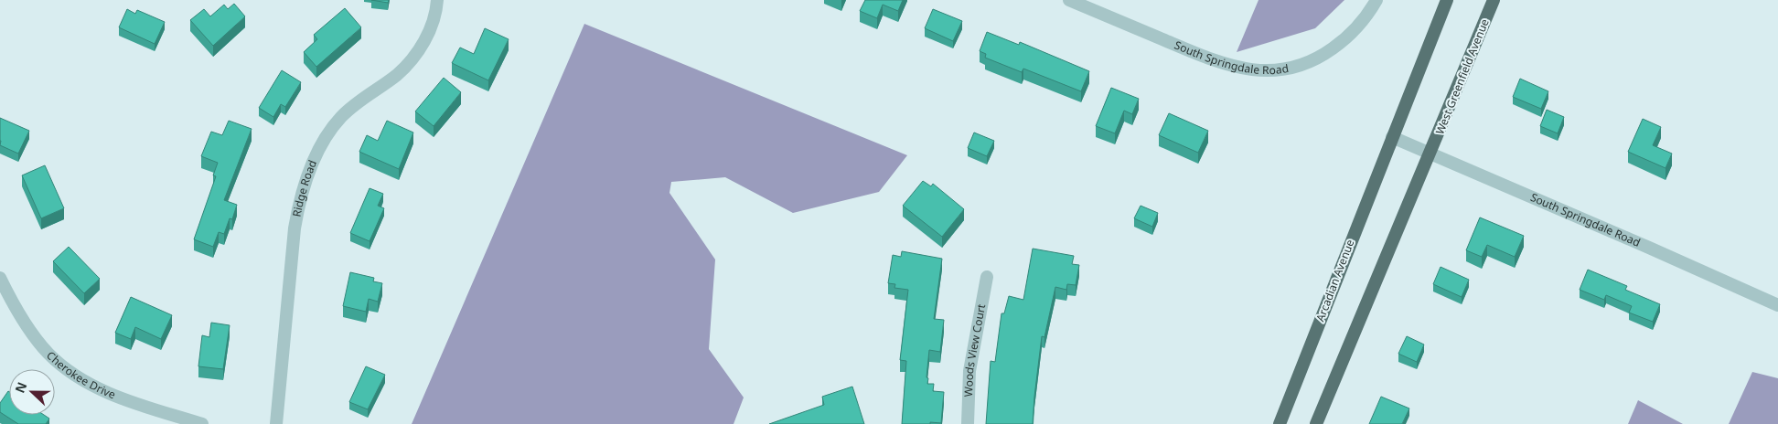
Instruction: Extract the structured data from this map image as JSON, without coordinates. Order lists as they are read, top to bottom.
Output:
{
  "streets": {
    "main road": ["West Greenfield Avenue", "Arcadian Avenue"],
    "street": [
      "South Springdale Road",
      "Ridge Road",
      "Woods View Court",
      "Cherokee Drive"
    ]
  },
  "crossings": [
    ["South Springdale Road", "West Greenfield Avenue"],
    ["South Springdale Road", "Arcadian Avenue"]
  ],
  "north": "left"
}
